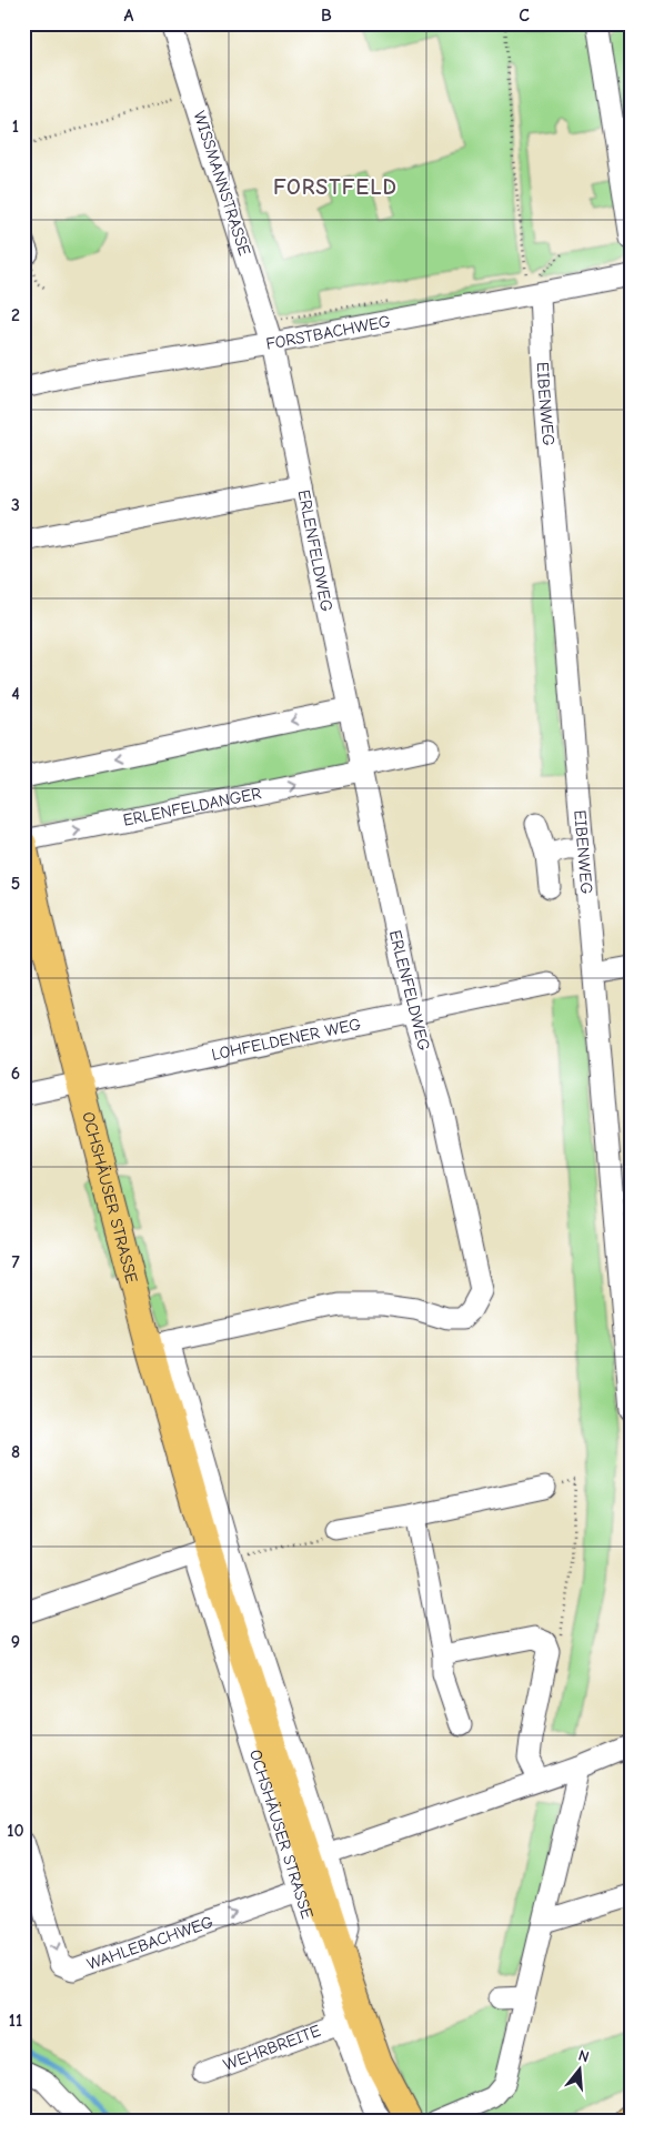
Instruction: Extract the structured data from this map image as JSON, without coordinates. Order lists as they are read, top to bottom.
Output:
{
  "streets": {
    "main road": ["OCHSHÄUSER STRASSE"],
    "street": [
      "WISSMANNSTRASSE",
      "FORSTBACHWEG",
      "EIBENWEG",
      "ERLENFELDWEG",
      "ERLENFELDANGER",
      "LOHFELDENER WEG",
      "WAHLEBACHWEG",
      "WEHRBREITE"
    ]
  },
  "crossings": [
    ["WISSMANNSTRASSE", "FORSTBACHWEG"],
    ["WISSMANNSTRASSE", "ERLENFELDWEG"],
    ["FORSTBACHWEG", "EIBENWEG"],
    ["FORSTBACHWEG", "ERLENFELDWEG"],
    ["ERLENFELDWEG", "ERLENFELDANGER"],
    ["ERLENFELDWEG", "LOHFELDENER WEG"],
    ["ERLENFELDWEG", "OCHSHÄUSER STRASSE"],
    ["ERLENFELDANGER", "OCHSHÄUSER STRASSE"],
    ["LOHFELDENER WEG", "OCHSHÄUSER STRASSE"],
    ["OCHSHÄUSER STRASSE", "WAHLEBACHWEG"],
    ["OCHSHÄUSER STRASSE", "WEHRBREITE"]
  ],
  "one_way": ["WAHLEBACHWEG"],
  "districts": ["FORSTFELD"],
  "north": "top",
  "grid": {
    "columns": ["A", "B", "C"],
    "rows": [
      "1",
      "2",
      "3",
      "4",
      "5",
      "6",
      "7",
      "8",
      "9",
      "10",
      "11"
    ]
  }
}
